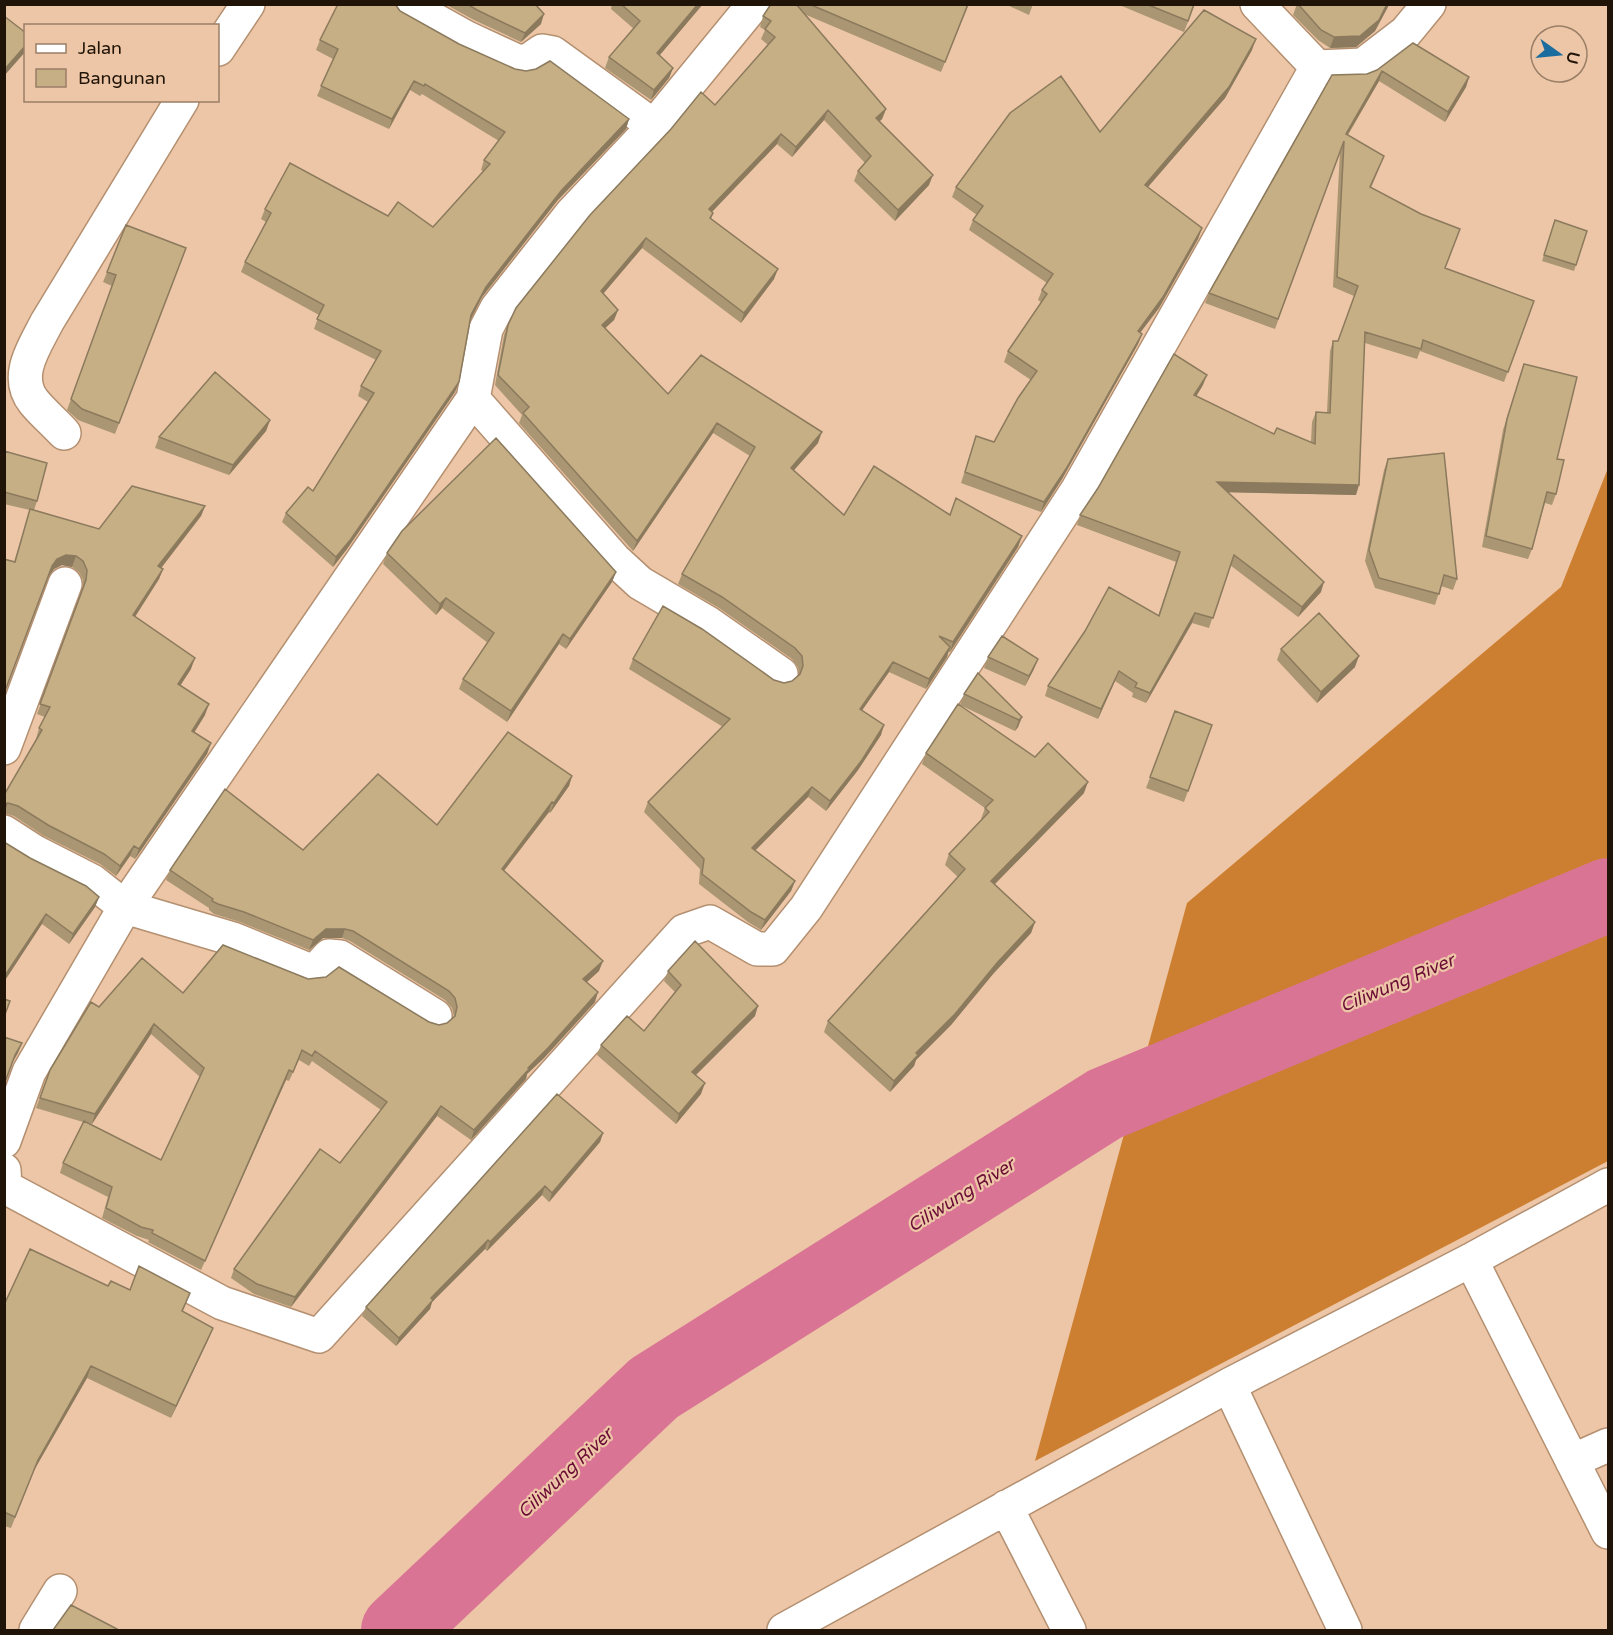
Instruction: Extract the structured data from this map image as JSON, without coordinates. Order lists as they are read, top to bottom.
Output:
{
  "water": ["Ciliwung River"],
  "legend": ["Jalan", "Bangunan"],
  "north": "right"
}
